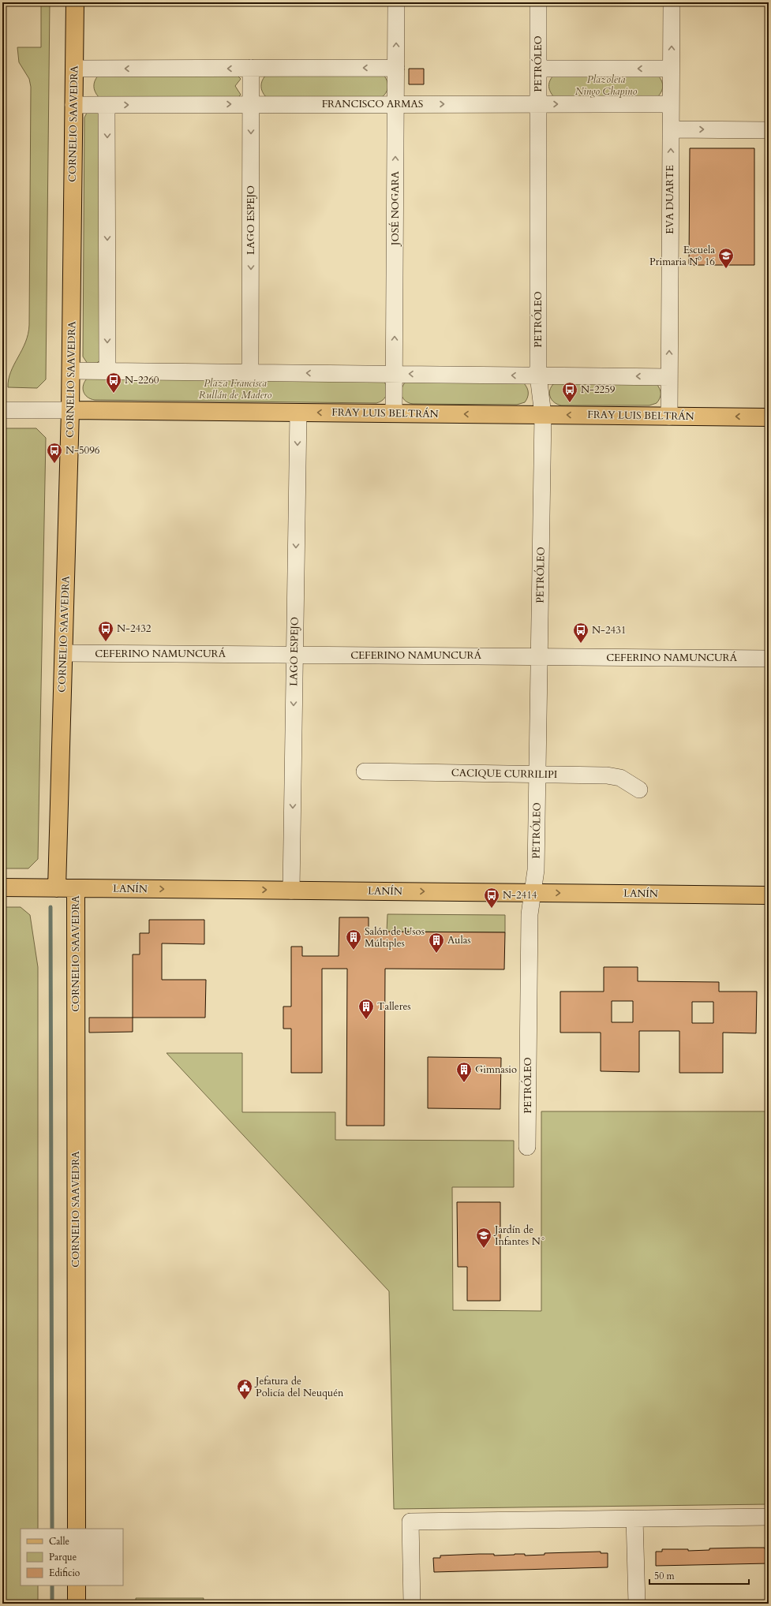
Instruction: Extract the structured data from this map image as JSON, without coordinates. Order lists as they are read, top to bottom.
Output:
{
  "streets": {
    "main road": ["CORNELIO SAAVEDRA", "FRAY LUIS BELTRÁN", "LANÍN"],
    "street": [
      "PETRÓLEO",
      "FRANCISCO ARMAS",
      "EVA DUARTE",
      "JOSÉ NOGARA",
      "LAGO ESPEJO",
      "CEFERINO NAMUNCURÁ",
      "CACIQUE CURRILIPI"
    ]
  },
  "crossings": [
    ["PETRÓLEO", "FRANCISCO ARMAS"],
    ["PETRÓLEO", "FRAY LUIS BELTRÁN"],
    ["PETRÓLEO", "CEFERINO NAMUNCURÁ"],
    ["PETRÓLEO", "CACIQUE CURRILIPI"],
    ["PETRÓLEO", "LANÍN"],
    ["FRANCISCO ARMAS", "CORNELIO SAAVEDRA"],
    ["FRANCISCO ARMAS", "EVA DUARTE"],
    ["FRANCISCO ARMAS", "JOSÉ NOGARA"],
    ["FRANCISCO ARMAS", "LAGO ESPEJO"],
    ["CORNELIO SAAVEDRA", "FRAY LUIS BELTRÁN"],
    ["CORNELIO SAAVEDRA", "CEFERINO NAMUNCURÁ"],
    ["CORNELIO SAAVEDRA", "LANÍN"],
    ["EVA DUARTE", "FRAY LUIS BELTRÁN"],
    ["JOSÉ NOGARA", "FRAY LUIS BELTRÁN"],
    ["LAGO ESPEJO", "FRAY LUIS BELTRÁN"],
    ["LAGO ESPEJO", "CEFERINO NAMUNCURÁ"],
    ["LAGO ESPEJO", "LANÍN"]
  ],
  "one_way": ["EVA DUARTE", "JOSÉ NOGARA", "LANÍN"],
  "parks": ["Plazoleta Ningo Chapino", "Plaza Francisca Rullán de Madero"],
  "places": {
    "school or university": ["Escuela Primaria Nº 16", "Jardín de Infantes N°"],
    "bus stop": [
      "N-2260",
      "N-2259",
      "N-5096",
      "N-2432",
      "N-2431",
      "N-2414"
    ],
    "building": [
      "Salón de Usos Múltiples",
      "Aulas",
      "Talleres",
      "Gimnasio"
    ],
    "public building": ["Jefatura de Policía del Neuquén"]
  },
  "legend": ["Calle", "Parque", "Edificio"],
  "scale_bar": "50 m"
}
